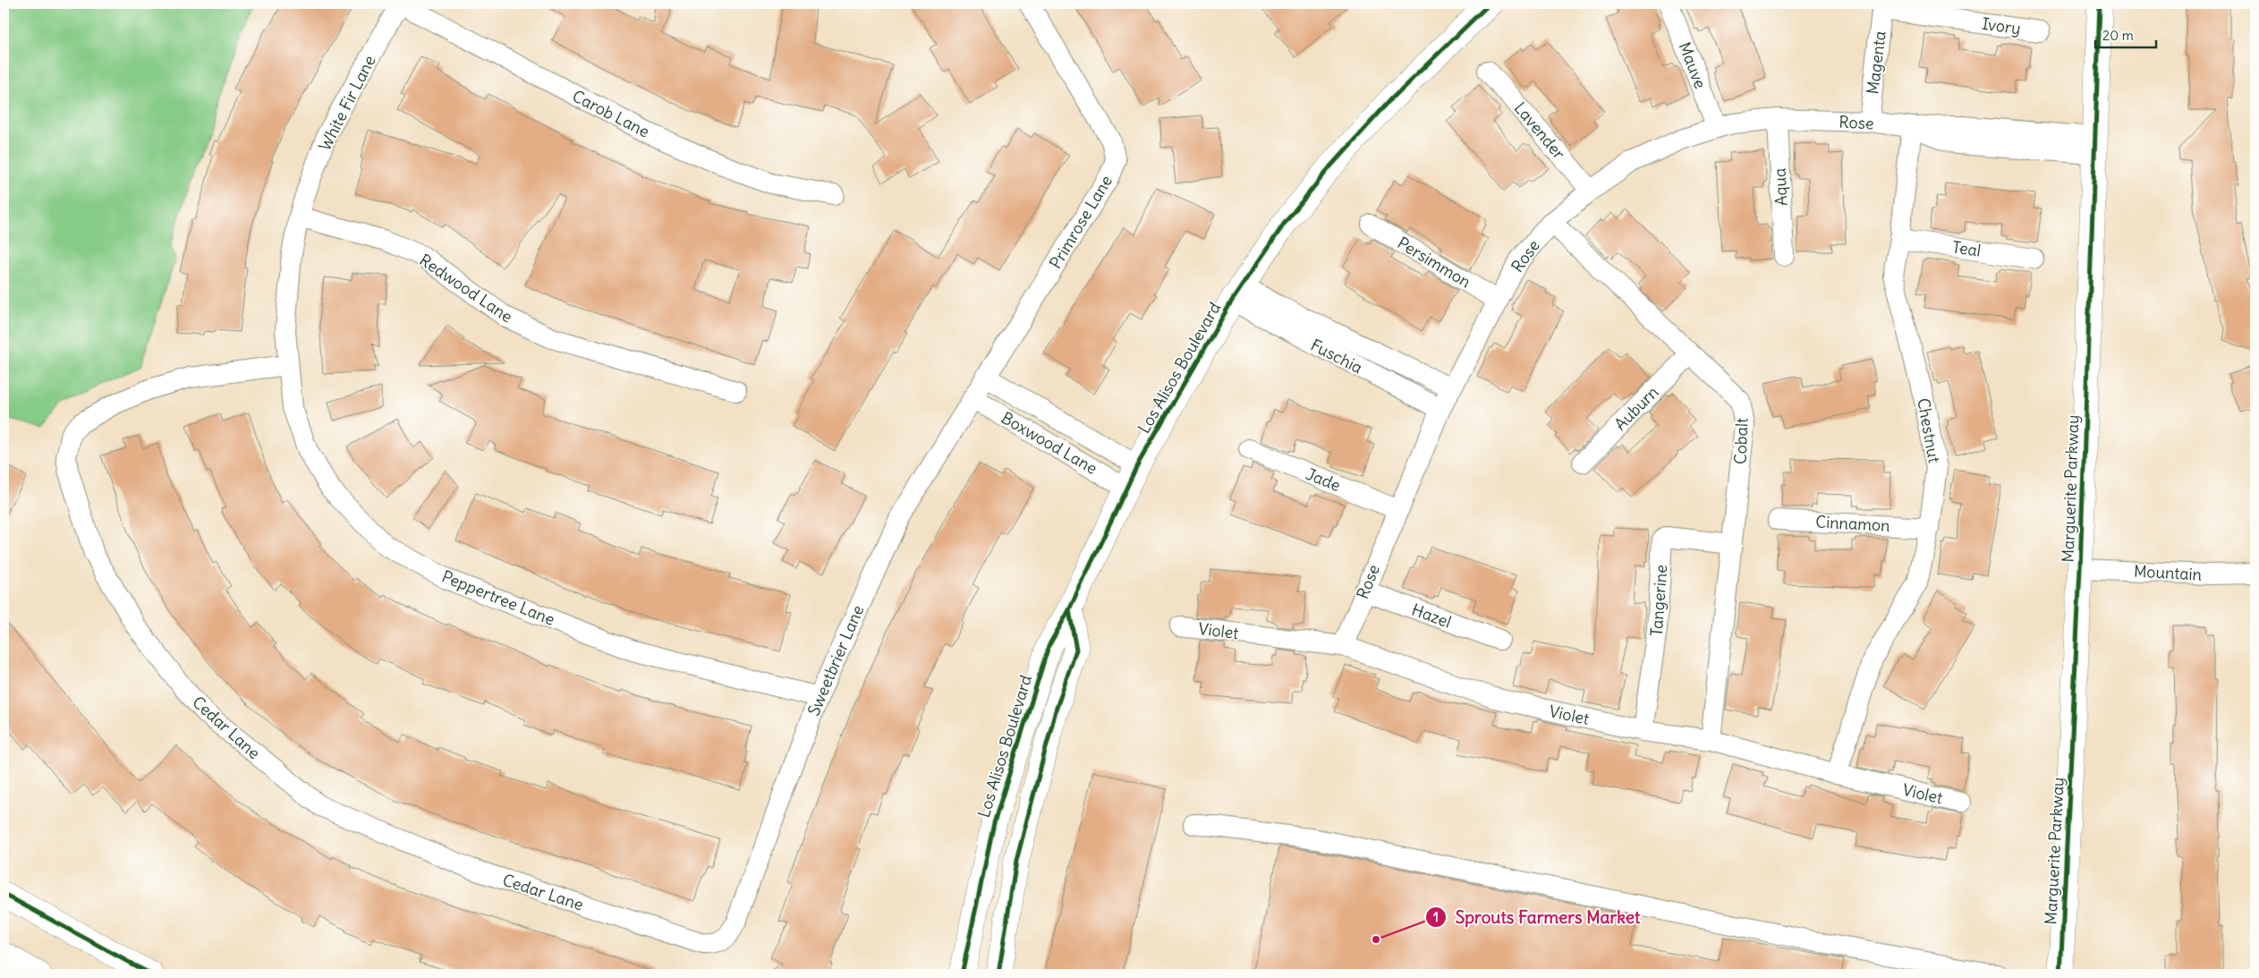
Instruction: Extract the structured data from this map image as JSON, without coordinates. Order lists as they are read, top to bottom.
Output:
{
  "streets": {
    "main road": ["Los Alisos Boulevard", "Marguerite Parkway"],
    "street": [
      "Ivory",
      "Magenta",
      "Mauve",
      "White Fir Lane",
      "Carob Lane",
      "Rose",
      "Lavender",
      "Aqua",
      "Primrose Lane",
      "Teal",
      "Persimmon",
      "Redwood Lane",
      "Fuschia",
      "Auburn",
      "Chestnut",
      "Cobalt",
      "Boxwood Lane",
      "Jade",
      "Cinnamon",
      "Mountain",
      "Peppertree Lane",
      "Tangerine",
      "Hazel",
      "Violet",
      "Sweetbrier Lane",
      "Cedar Lane"
    ]
  },
  "crossings": [
    ["Ivory", "Magenta"],
    ["Magenta", "Rose"],
    ["Mauve", "Rose"],
    ["White Fir Lane", "Carob Lane"],
    ["White Fir Lane", "Redwood Lane"],
    ["White Fir Lane", "Peppertree Lane"],
    ["White Fir Lane", "Cedar Lane"],
    ["Rose", "Lavender"],
    ["Rose", "Aqua"],
    ["Rose", "Persimmon"],
    ["Rose", "Fuschia"],
    ["Rose", "Chestnut"],
    ["Rose", "Cobalt"],
    ["Rose", "Jade"],
    ["Rose", "Marguerite Parkway"],
    ["Rose", "Hazel"],
    ["Rose", "Violet"],
    ["Primrose Lane", "Boxwood Lane"],
    ["Primrose Lane", "Sweetbrier Lane"],
    ["Teal", "Chestnut"],
    ["Fuschia", "Los Alisos Boulevard"],
    ["Los Alisos Boulevard", "Boxwood Lane"],
    ["Auburn", "Cobalt"],
    ["Chestnut", "Cinnamon"],
    ["Chestnut", "Violet"],
    ["Cobalt", "Tangerine"],
    ["Cobalt", "Violet"],
    ["Boxwood Lane", "Sweetbrier Lane"],
    ["Marguerite Parkway", "Mountain"],
    ["Peppertree Lane", "Sweetbrier Lane"],
    ["Peppertree Lane", "Cedar Lane"],
    ["Tangerine", "Violet"],
    ["Sweetbrier Lane", "Cedar Lane"]
  ],
  "places": ["Sprouts Farmers Market"],
  "scale_bar": "20 m"
}
